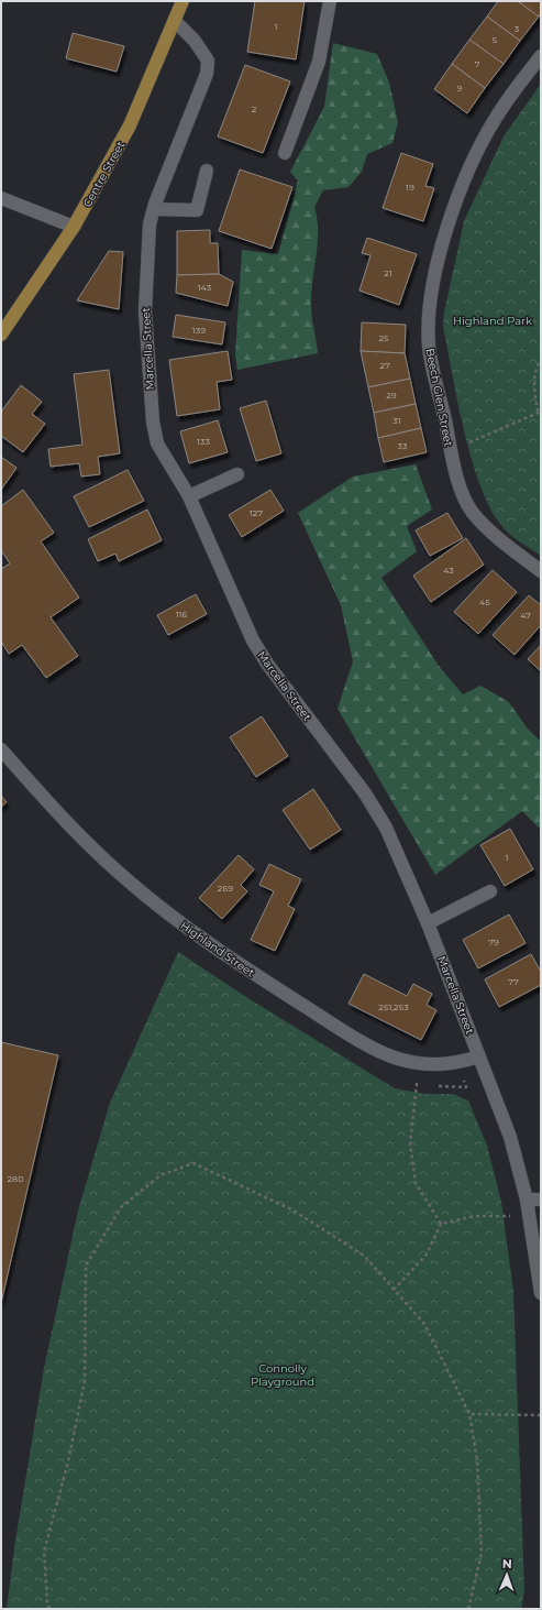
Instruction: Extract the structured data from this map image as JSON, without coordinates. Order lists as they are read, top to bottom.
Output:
{
  "streets": {
    "main road": ["Centre Street"],
    "street": ["Marcella Street", "Beech Glen Street", "Highland Street"]
  },
  "crossings": [
    ["Centre Street", "Marcella Street"],
    ["Marcella Street", "Highland Street"]
  ],
  "parks": ["Highland Park", "Connolly Playground"],
  "house_numbers": [
    "1",
    "3",
    "5",
    "7",
    "9",
    "2",
    "19",
    "21",
    "143",
    "139",
    "25",
    "27",
    "29",
    "31",
    "133",
    "33",
    "127",
    "43",
    "45",
    "116",
    "47",
    "1",
    "269",
    "79",
    "77",
    "251,253",
    "280"
  ],
  "north": "top"
}
